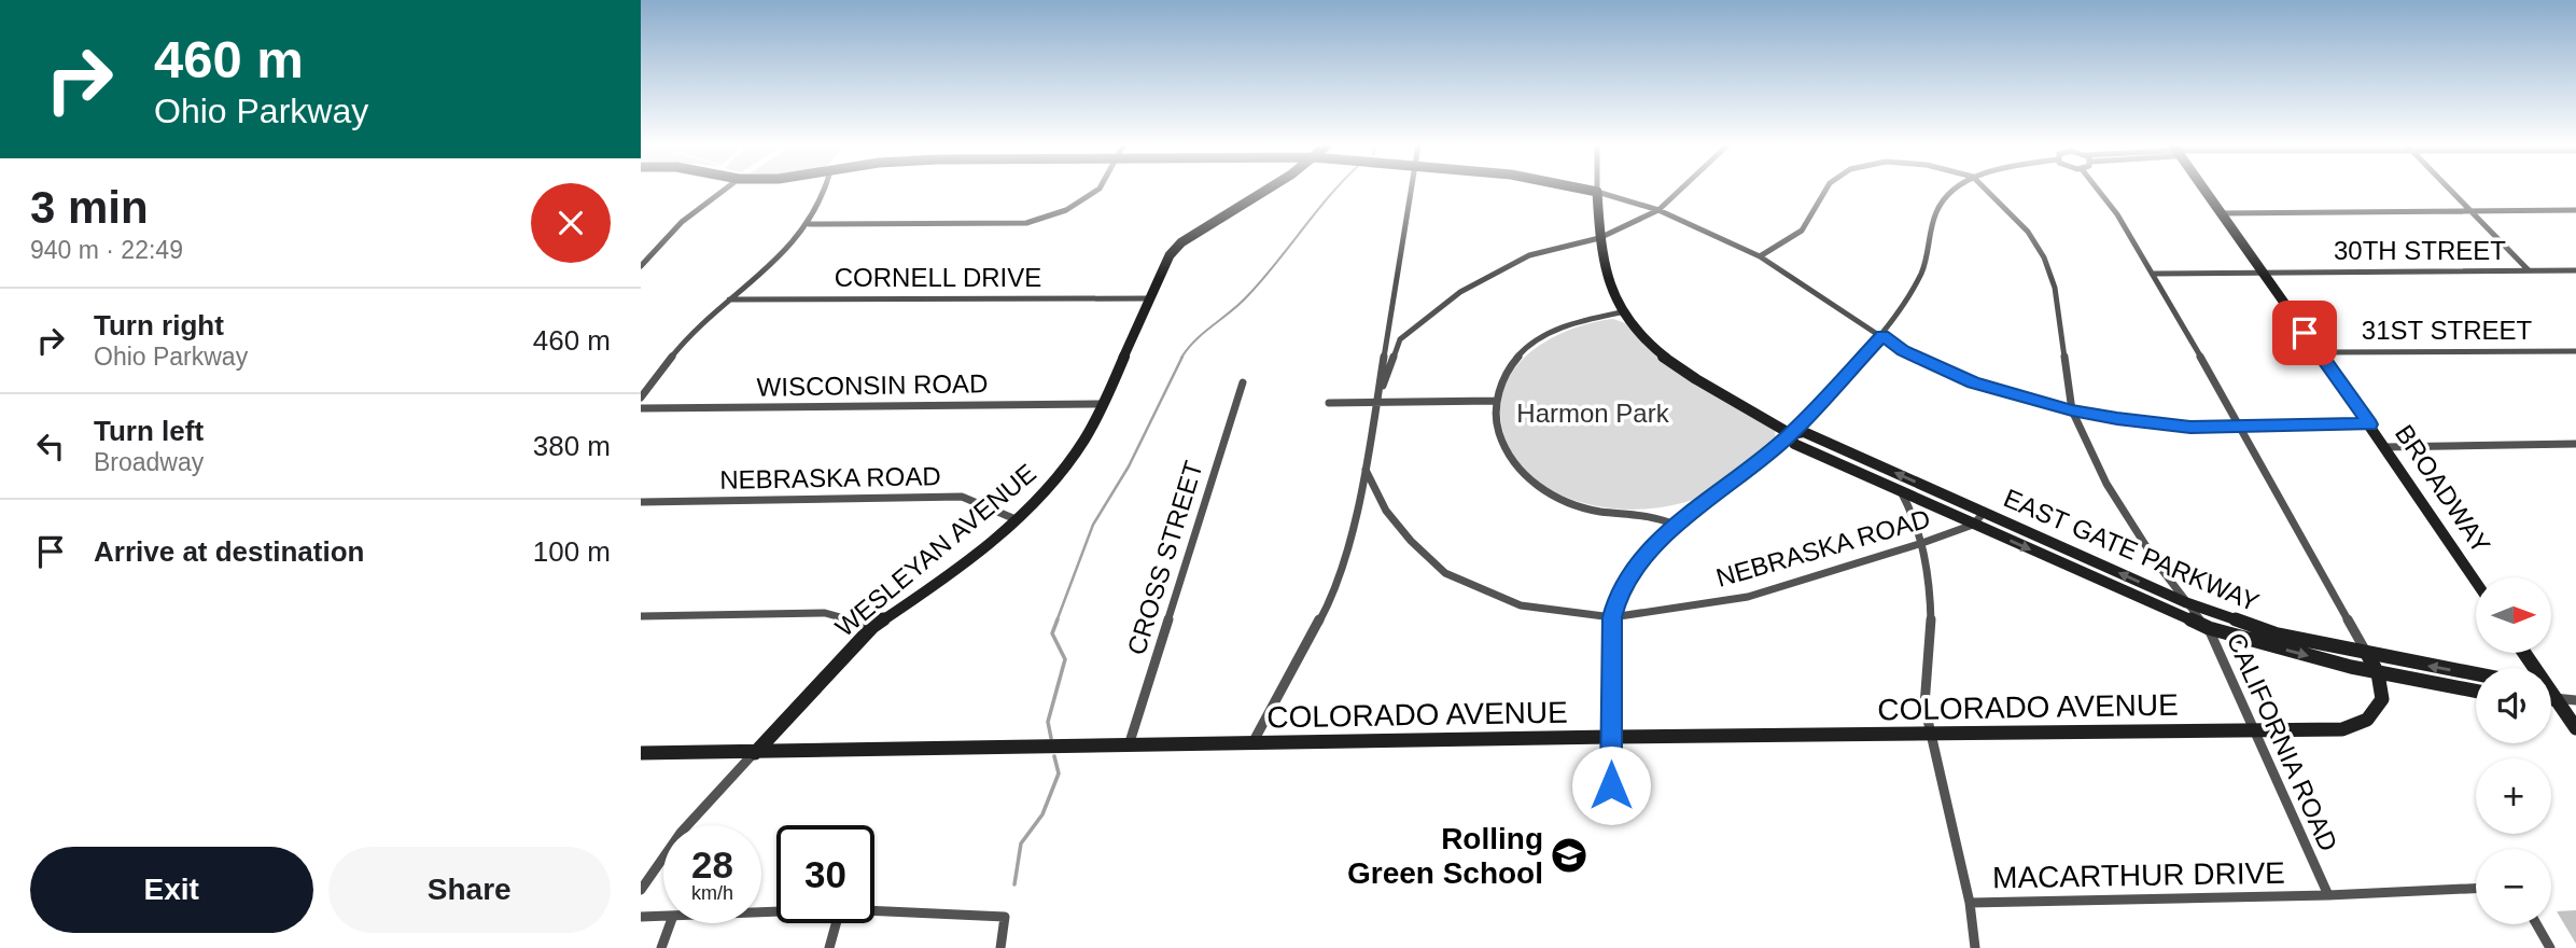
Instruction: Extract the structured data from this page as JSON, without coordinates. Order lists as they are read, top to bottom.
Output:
{
  "streets": {
    "street": [
      "30TH STREET",
      "CORNELL DRIVE",
      "31ST STREET",
      "WISCONSIN ROAD",
      "NEBRASKA ROAD",
      "BROADWAY",
      "WESLEYAN AVENUE",
      "EAST GATE PARKWAY",
      "CROSS STREET",
      "COLORADO AVENUE",
      "CALIFORNIA ROAD",
      "MACARTHUR DRIVE"
    ]
  },
  "crossings": [
    ["30TH STREET", "BROADWAY"],
    ["CORNELL DRIVE", "WESLEYAN AVENUE"],
    ["31ST STREET", "BROADWAY"],
    ["WISCONSIN ROAD", "WESLEYAN AVENUE"],
    ["NEBRASKA ROAD", "WESLEYAN AVENUE"],
    ["NEBRASKA ROAD", "EAST GATE PARKWAY"],
    ["WESLEYAN AVENUE", "COLORADO AVENUE"],
    ["EAST GATE PARKWAY", "COLORADO AVENUE"],
    ["EAST GATE PARKWAY", "CALIFORNIA ROAD"],
    ["CROSS STREET", "COLORADO AVENUE"],
    ["COLORADO AVENUE", "CALIFORNIA ROAD"],
    ["CALIFORNIA ROAD", "MACARTHUR DRIVE"]
  ],
  "parks": ["Harmon Park"],
  "places": {
    "school or university": ["Rolling Green School"]
  },
  "north": "right",
  "page": {
    "turn": ["460 m", "Ohio Parkway"],
    "heading": ["3 min", "940 m · 22:49"],
    "list": [
      {
        "name": "Turn right",
        "note": "Ohio Parkway",
        "value": "460 m"
      },
      {
        "name": "Turn left",
        "note": "Broadway",
        "value": "380 m"
      },
      {
        "name": "Arrive at destination",
        "value": "100 m"
      }
    ],
    "map_buttons": ["+", "−"],
    "speed": "28 km/h",
    "limit": "30",
    "buttons": ["Exit", "Share"]
  }
}
